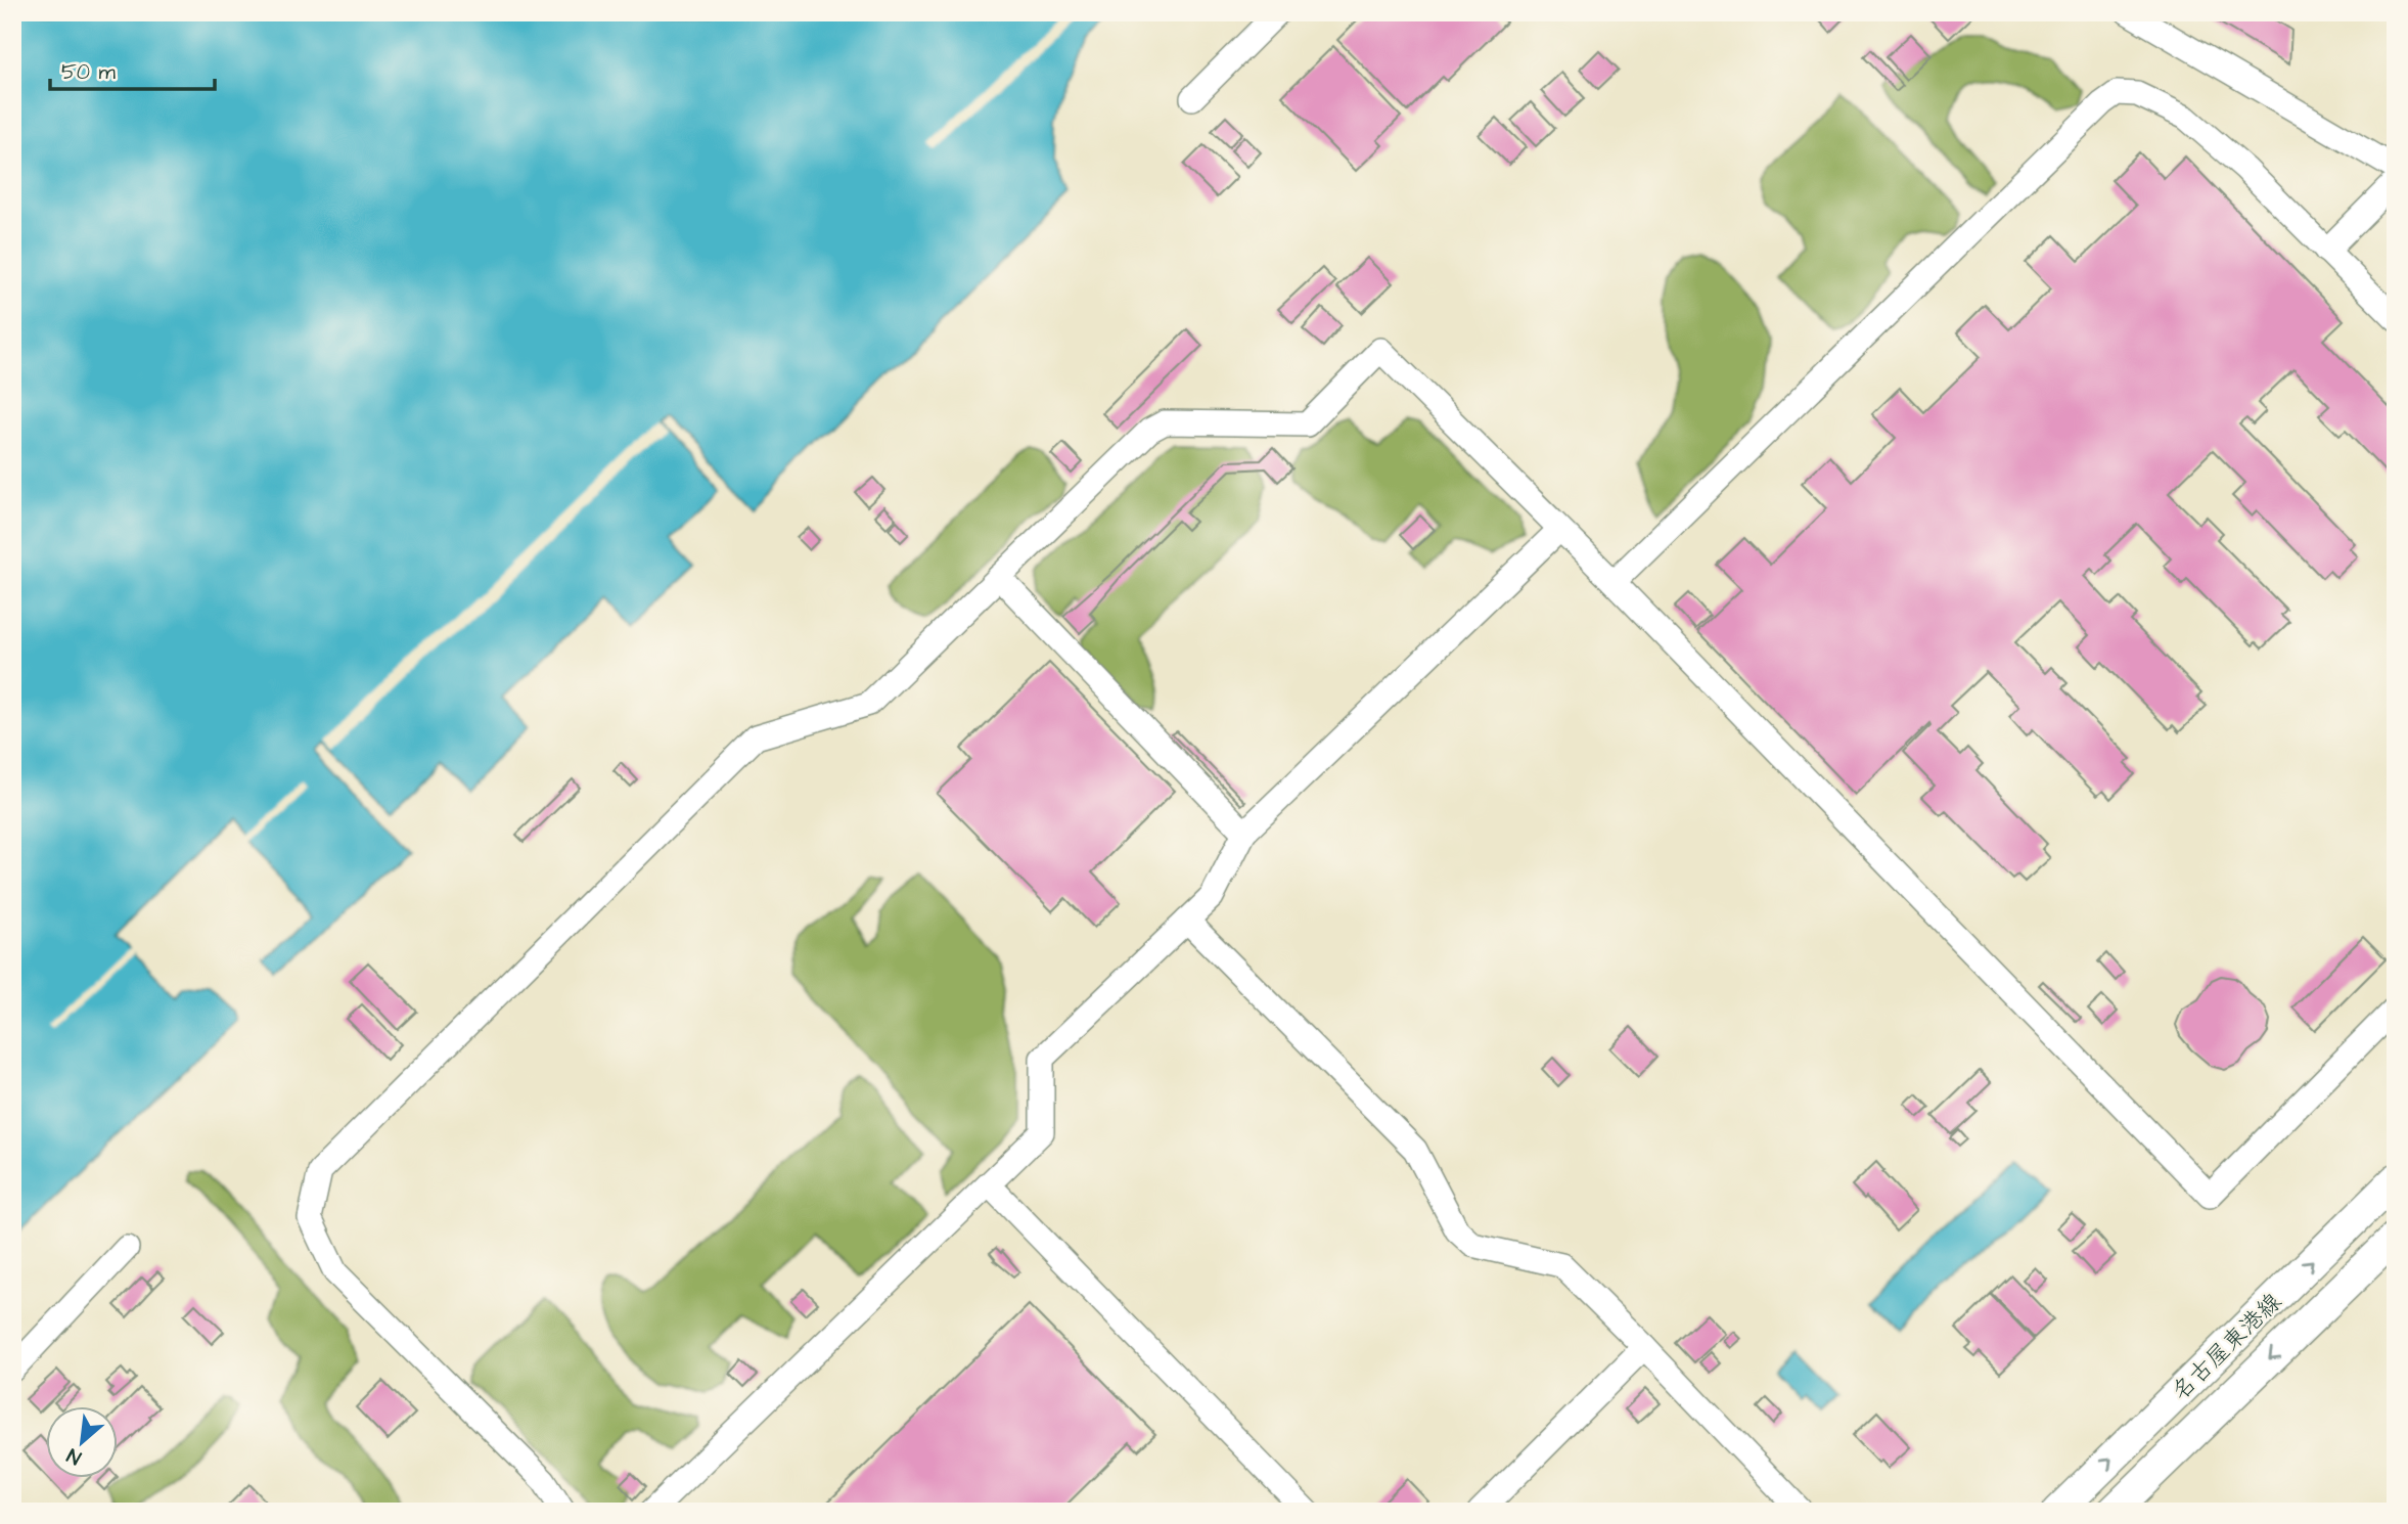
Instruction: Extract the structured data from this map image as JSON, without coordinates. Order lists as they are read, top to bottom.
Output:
{
  "streets": {
    "main road": ["名古屋東港線"]
  },
  "scale_bar": "50 m",
  "north": "bottom left"
}
